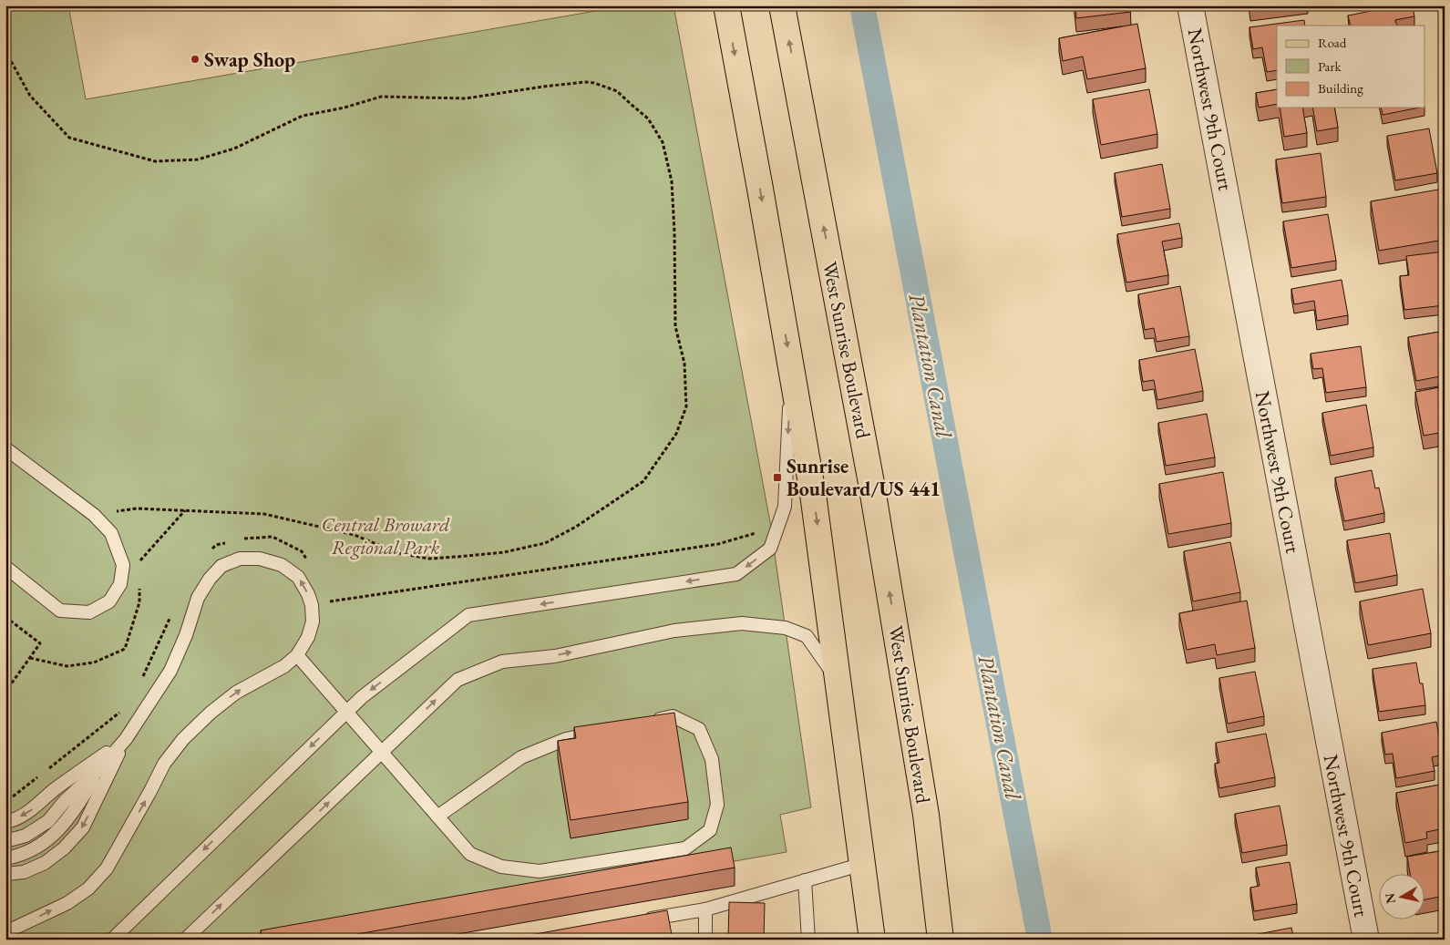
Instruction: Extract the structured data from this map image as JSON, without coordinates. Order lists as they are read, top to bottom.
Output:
{
  "streets": {
    "main road": ["West Sunrise Boulevard"],
    "street": ["Northwest 9th Court"]
  },
  "water": ["Plantation Canal"],
  "parks": ["Central Broward Regional Park"],
  "places": {
    "other": ["Swap Shop"],
    "transit": ["Sunrise Boulevard/US 441"]
  },
  "legend": ["Road", "Park", "Building"],
  "north": "left"
}
